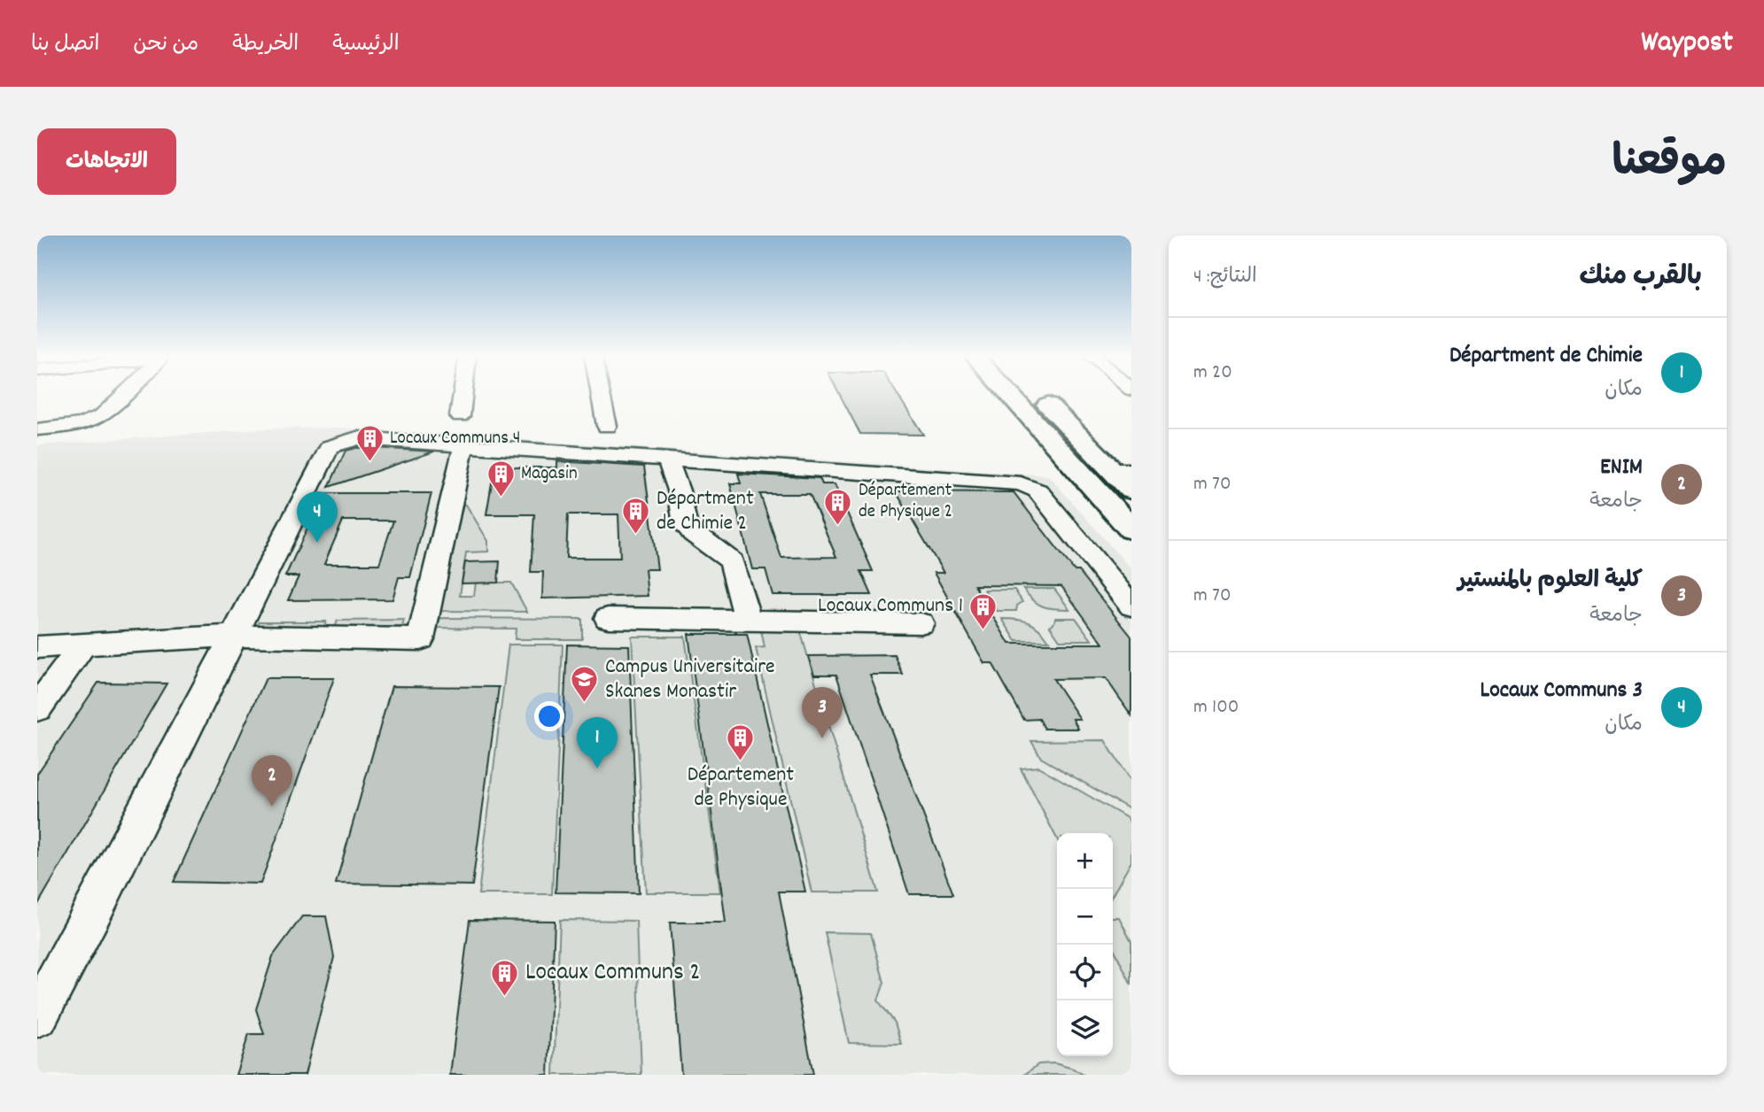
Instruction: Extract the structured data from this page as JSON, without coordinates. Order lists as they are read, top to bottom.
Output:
{
  "places": {
    "building": [
      "Locaux Communs 4",
      "Magasin",
      "Département de Physique 2",
      "Départment de Chimie 2",
      "Locaux Communs 1",
      "Département de Physique",
      "Locaux Communs 2"
    ],
    "school or university": ["Campus Universitaire Skanes Monastir"]
  },
  "page": {
    "header": "Waypost",
    "nav": [
      "الرئيسية",
      "الخريطة",
      "من نحن",
      "اتصل بنا"
    ],
    "title": "موقعنا",
    "buttons": "الاتجاهات",
    "heading": ["بالقرب منك", "النتائج: 4"],
    "list": [
      {
        "mark": "1",
        "name": "Départment de Chimie",
        "note": "مكان",
        "value": "20 m"
      },
      {
        "mark": "2",
        "name": "ENIM",
        "note": "جامعة",
        "value": "70 m"
      },
      {
        "mark": "3",
        "name": "كلية العلوم بالمنستير",
        "note": "جامعة",
        "value": "70 m"
      },
      {
        "mark": "4",
        "name": "Locaux Communs 3",
        "note": "مكان",
        "value": "100 m"
      }
    ],
    "pins": [
      "4",
      "3",
      "1",
      "2"
    ],
    "map_buttons": ["+", "−"]
  }
}
